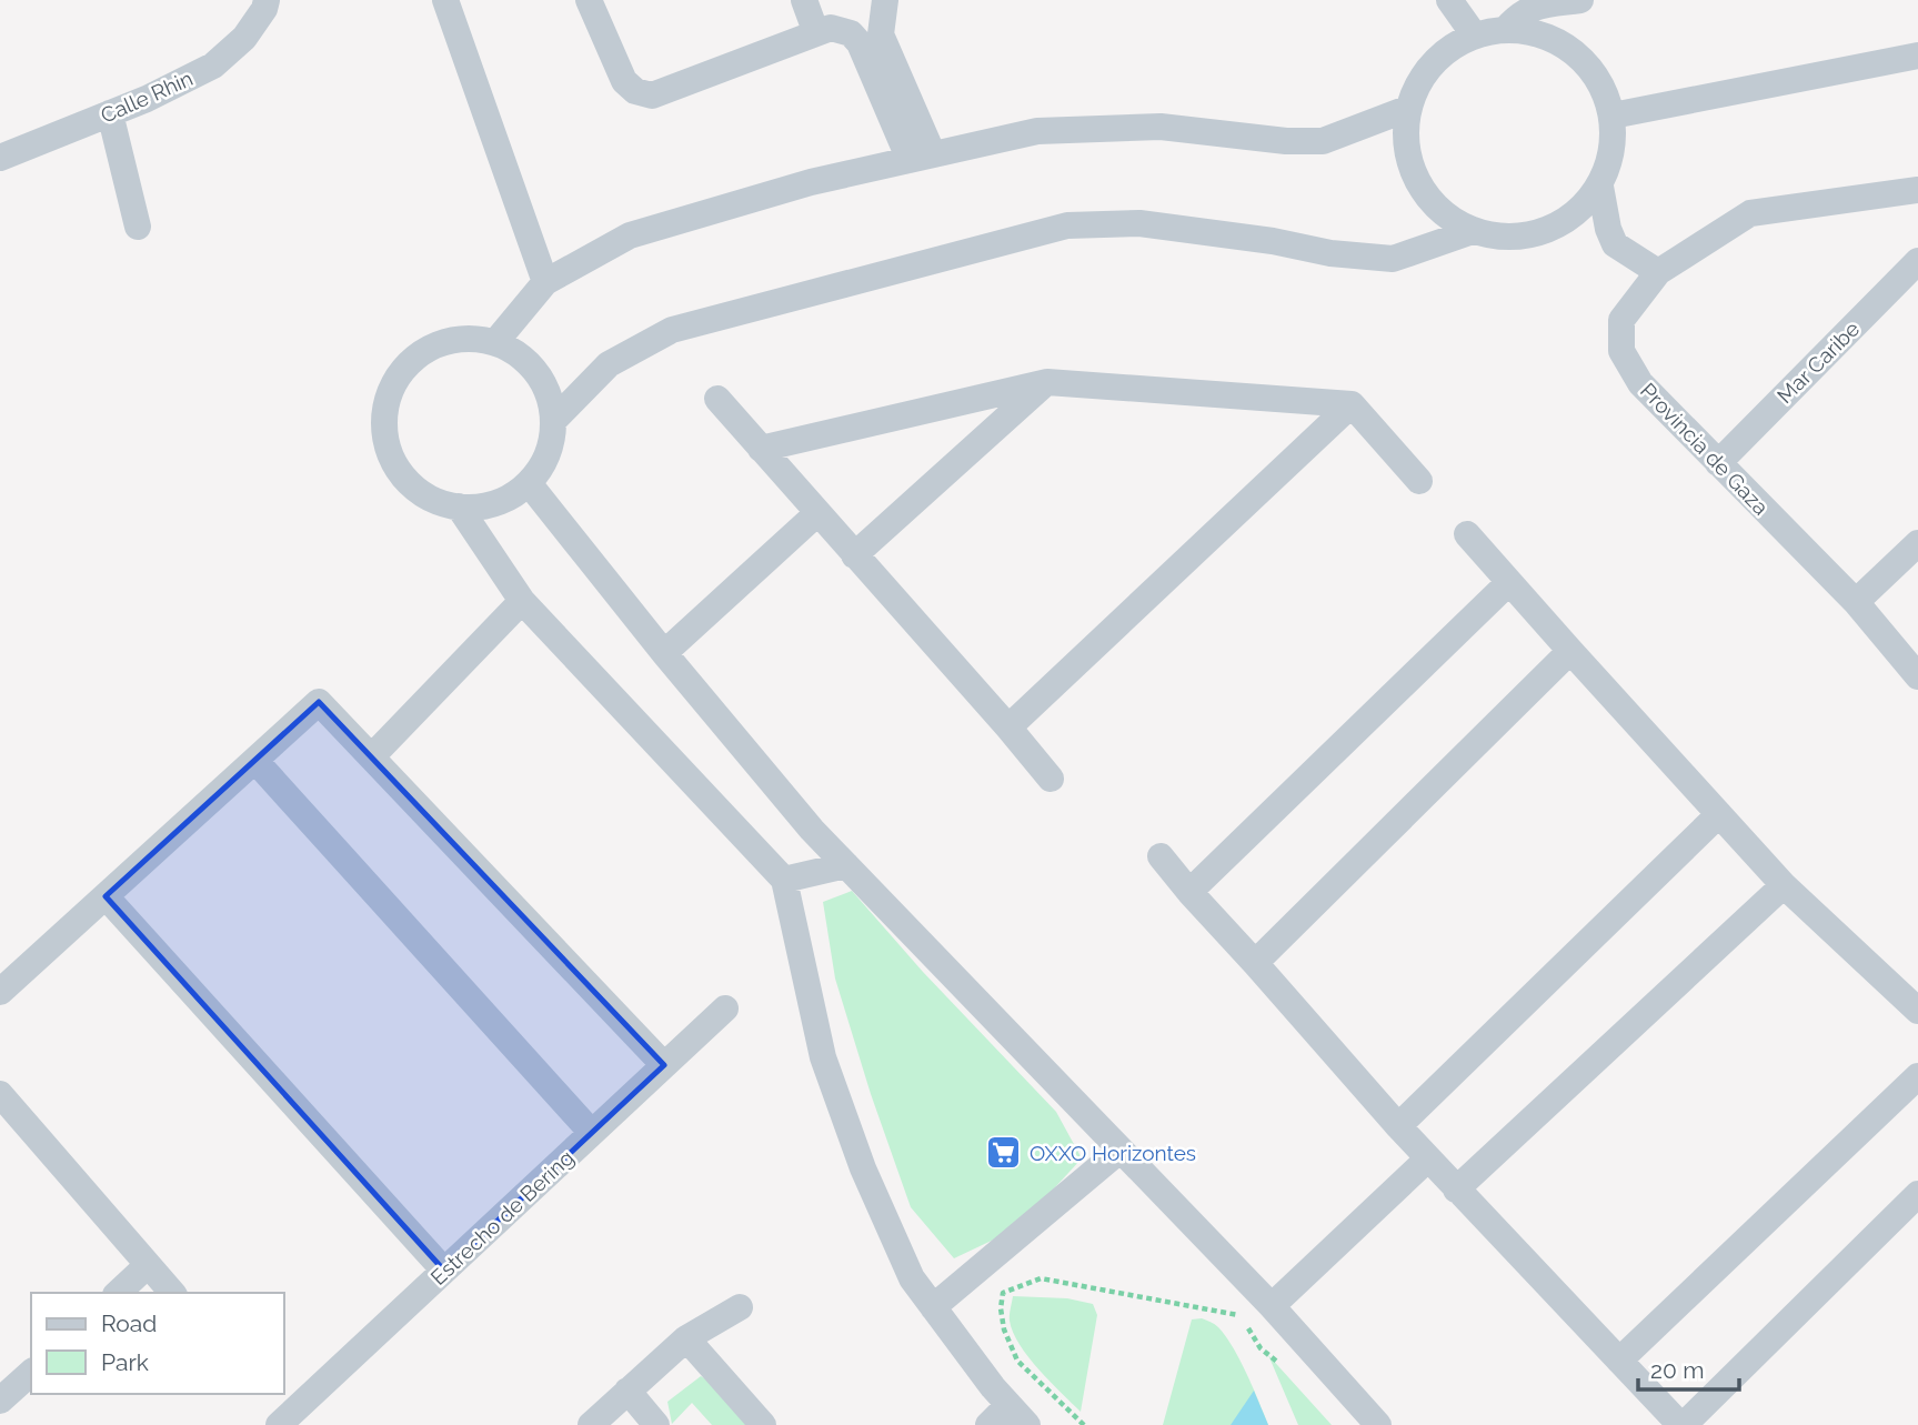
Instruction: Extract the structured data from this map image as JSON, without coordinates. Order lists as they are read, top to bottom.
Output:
{
  "streets": {
    "street": [
      "Calle Rhin",
      "Mar Caribe",
      "Provincia de Gaza",
      "Estrecho de Bering"
    ]
  },
  "crossings": [
    ["Mar Caribe", "Provincia de Gaza"]
  ],
  "places": {
    "supermarket": ["OXXO Horizontes"]
  },
  "legend": ["Road", "Park"],
  "scale_bar": "20 m"
}
